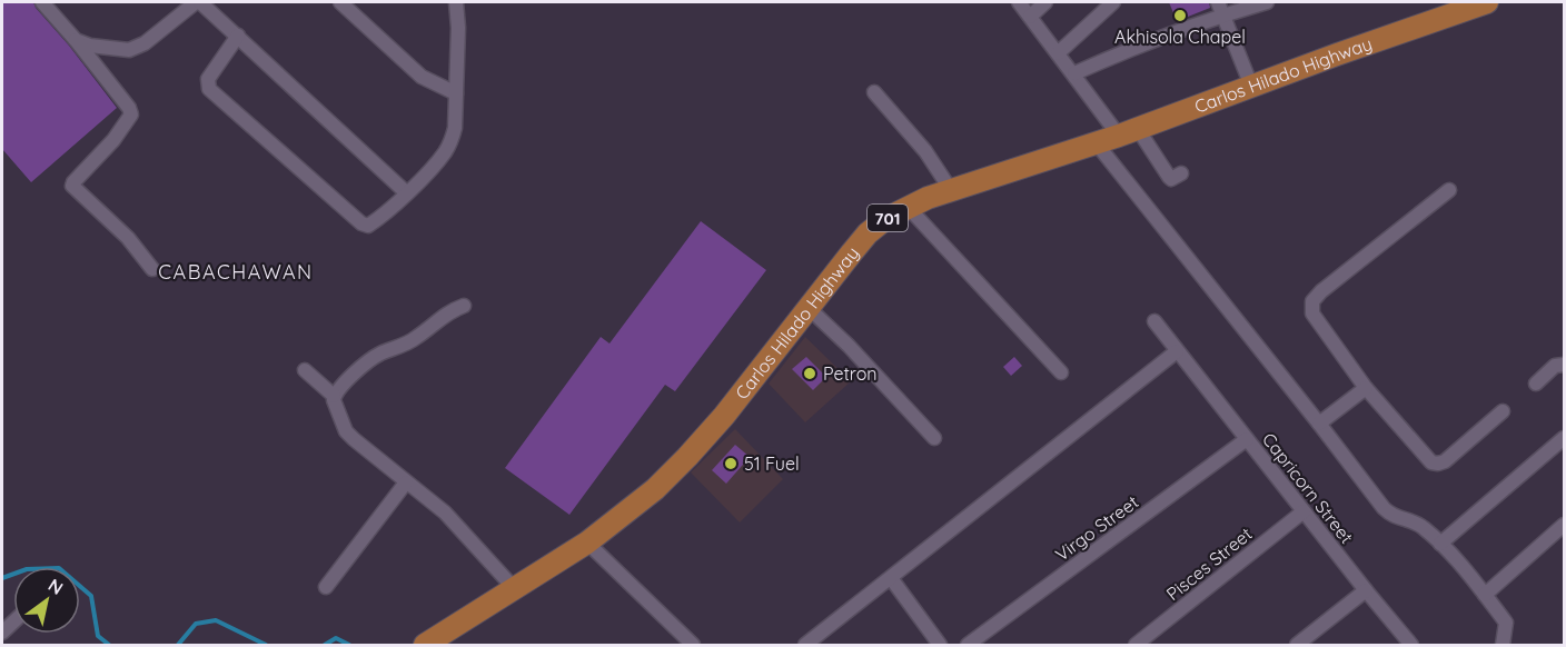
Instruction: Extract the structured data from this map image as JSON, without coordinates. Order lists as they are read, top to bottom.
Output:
{
  "streets": {
    "main road": ["Carlos Hilado Highway", "701"],
    "street": ["Capricorn Street", "Virgo Street", "Pisces Street"]
  },
  "crossings": [
    ["Capricorn Street", "Virgo Street"],
    ["Capricorn Street", "Pisces Street"]
  ],
  "districts": ["CABACHAWAN"],
  "places": ["Akhisola Chapel", "Petron", "51 Fuel"],
  "north": "top right"
}
